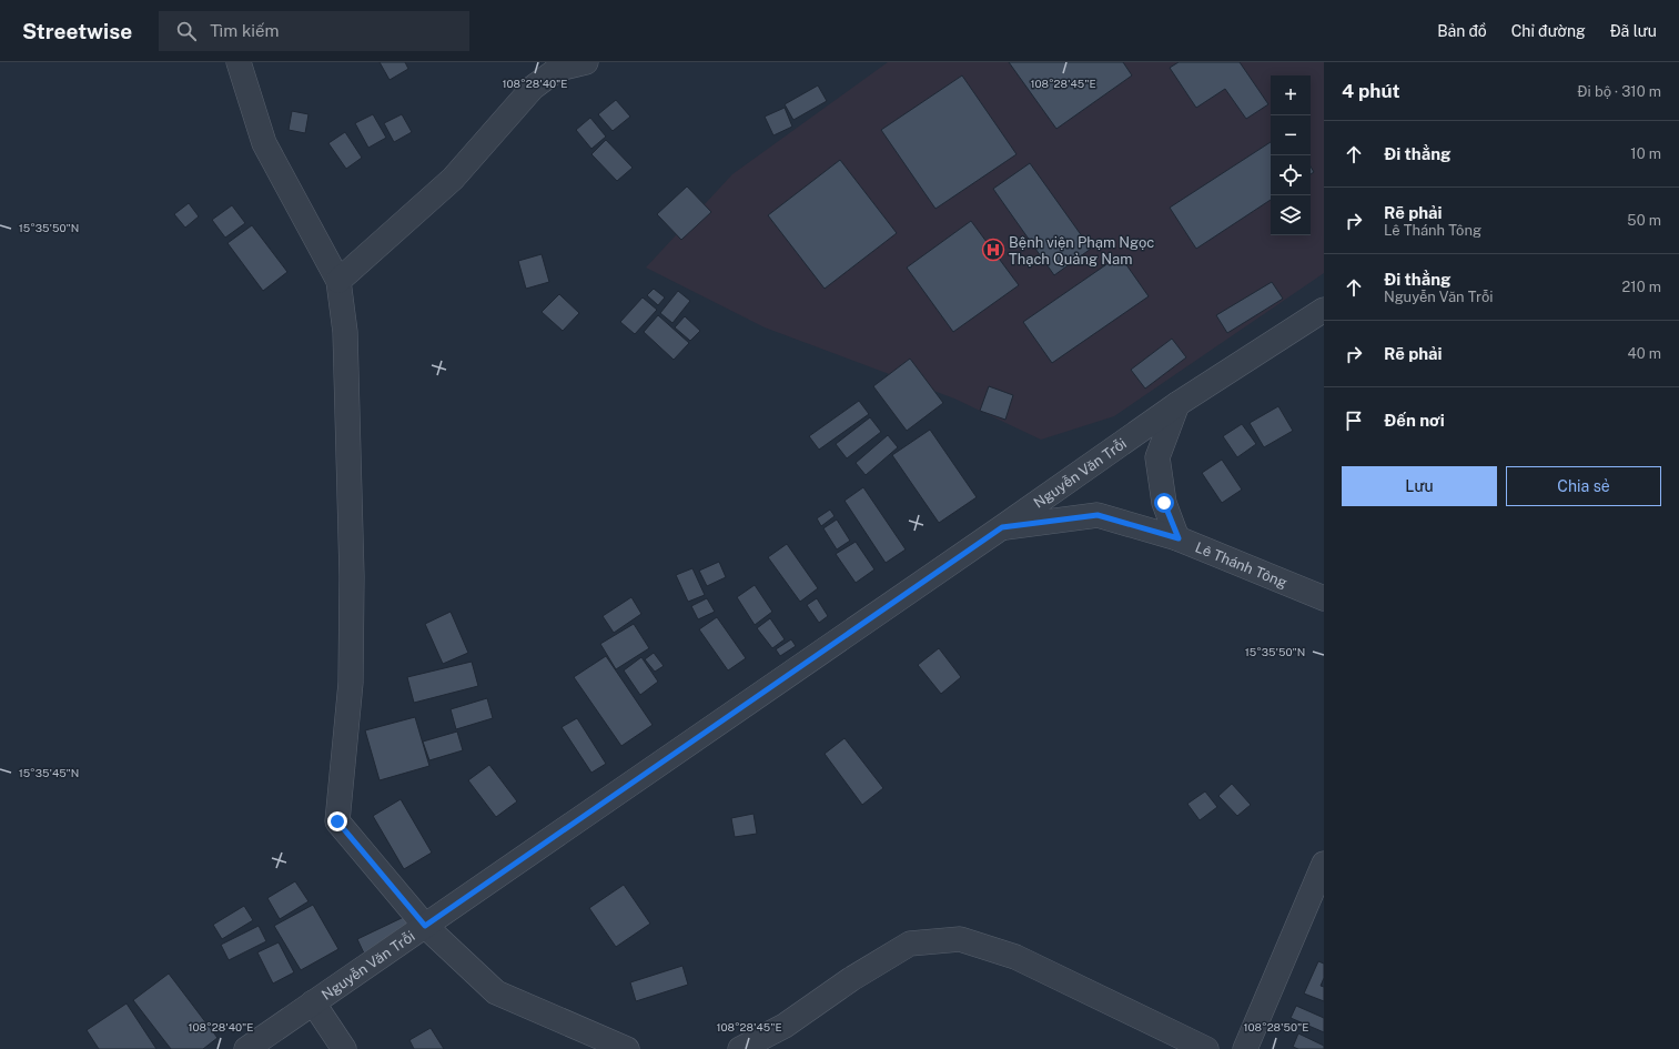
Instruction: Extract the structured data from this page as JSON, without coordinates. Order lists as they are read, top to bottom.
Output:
{
  "streets": {
    "street": ["Nguyễn Văn Trỗi", "Lê Thánh Tông"]
  },
  "crossings": [
    ["Nguyễn Văn Trỗi", "Lê Thánh Tông"]
  ],
  "places": {
    "hospital": ["Bệnh viện Phạm Ngọc Thạch Quảng Nam"]
  },
  "page": {
    "header": "Streetwise",
    "search": "Tìm kiếm",
    "nav": ["Bản đồ", "Chỉ đường", "Đã lưu"],
    "heading": ["4 phút", "Đi bộ · 310 m"],
    "map_buttons": ["+", "−"],
    "list": [
      ["Đi thẳng", "10 m"],
      ["Rẽ phải", "Lê Thánh Tông", "50 m"],
      ["Đi thẳng", "Nguyễn Văn Trỗi", "210 m"],
      ["Rẽ phải", "40 m"],
      "Đến nơi"
    ],
    "buttons": ["Lưu", "Chia sẻ"]
  },
  "coordinates": [
    "108°28'40\"E",
    "108°28'45\"E",
    "15°35'50\"N",
    "15°35'45\"N",
    "108°28'50\"E"
  ]
}
